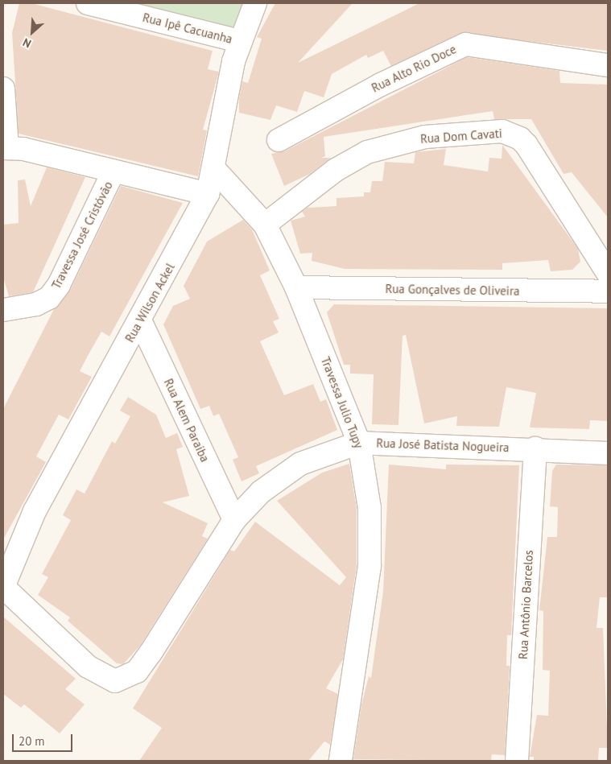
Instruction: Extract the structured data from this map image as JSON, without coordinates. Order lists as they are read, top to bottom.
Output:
{
  "streets": {
    "street": [
      "Rua Ipê Cacuanha",
      "Rua Alto Rio Doce",
      "Rua Dom Cavati",
      "Travessa José Cristóvão",
      "Rua Gonçalves de Oliveira",
      "Rua Wilson Ackel",
      "Travessa Julio Tupy",
      "Rua Alem Paraiba",
      "Rua José Batista Nogueira",
      "Rua Antônio Barcelos"
    ]
  },
  "crossings": [
    ["Rua Ipê Cacuanha", "Rua Wilson Ackel"],
    ["Rua Dom Cavati", "Travessa Julio Tupy"],
    ["Rua Gonçalves de Oliveira", "Travessa Julio Tupy"],
    ["Rua Wilson Ackel", "Travessa Julio Tupy"],
    ["Rua Wilson Ackel", "Rua Alem Paraiba"],
    ["Rua Wilson Ackel", "Rua José Batista Nogueira"],
    ["Travessa Julio Tupy", "Rua José Batista Nogueira"],
    ["Rua Alem Paraiba", "Rua José Batista Nogueira"],
    ["Rua José Batista Nogueira", "Rua Antônio Barcelos"]
  ],
  "scale_bar": "20 m",
  "north": "bottom left"
}
